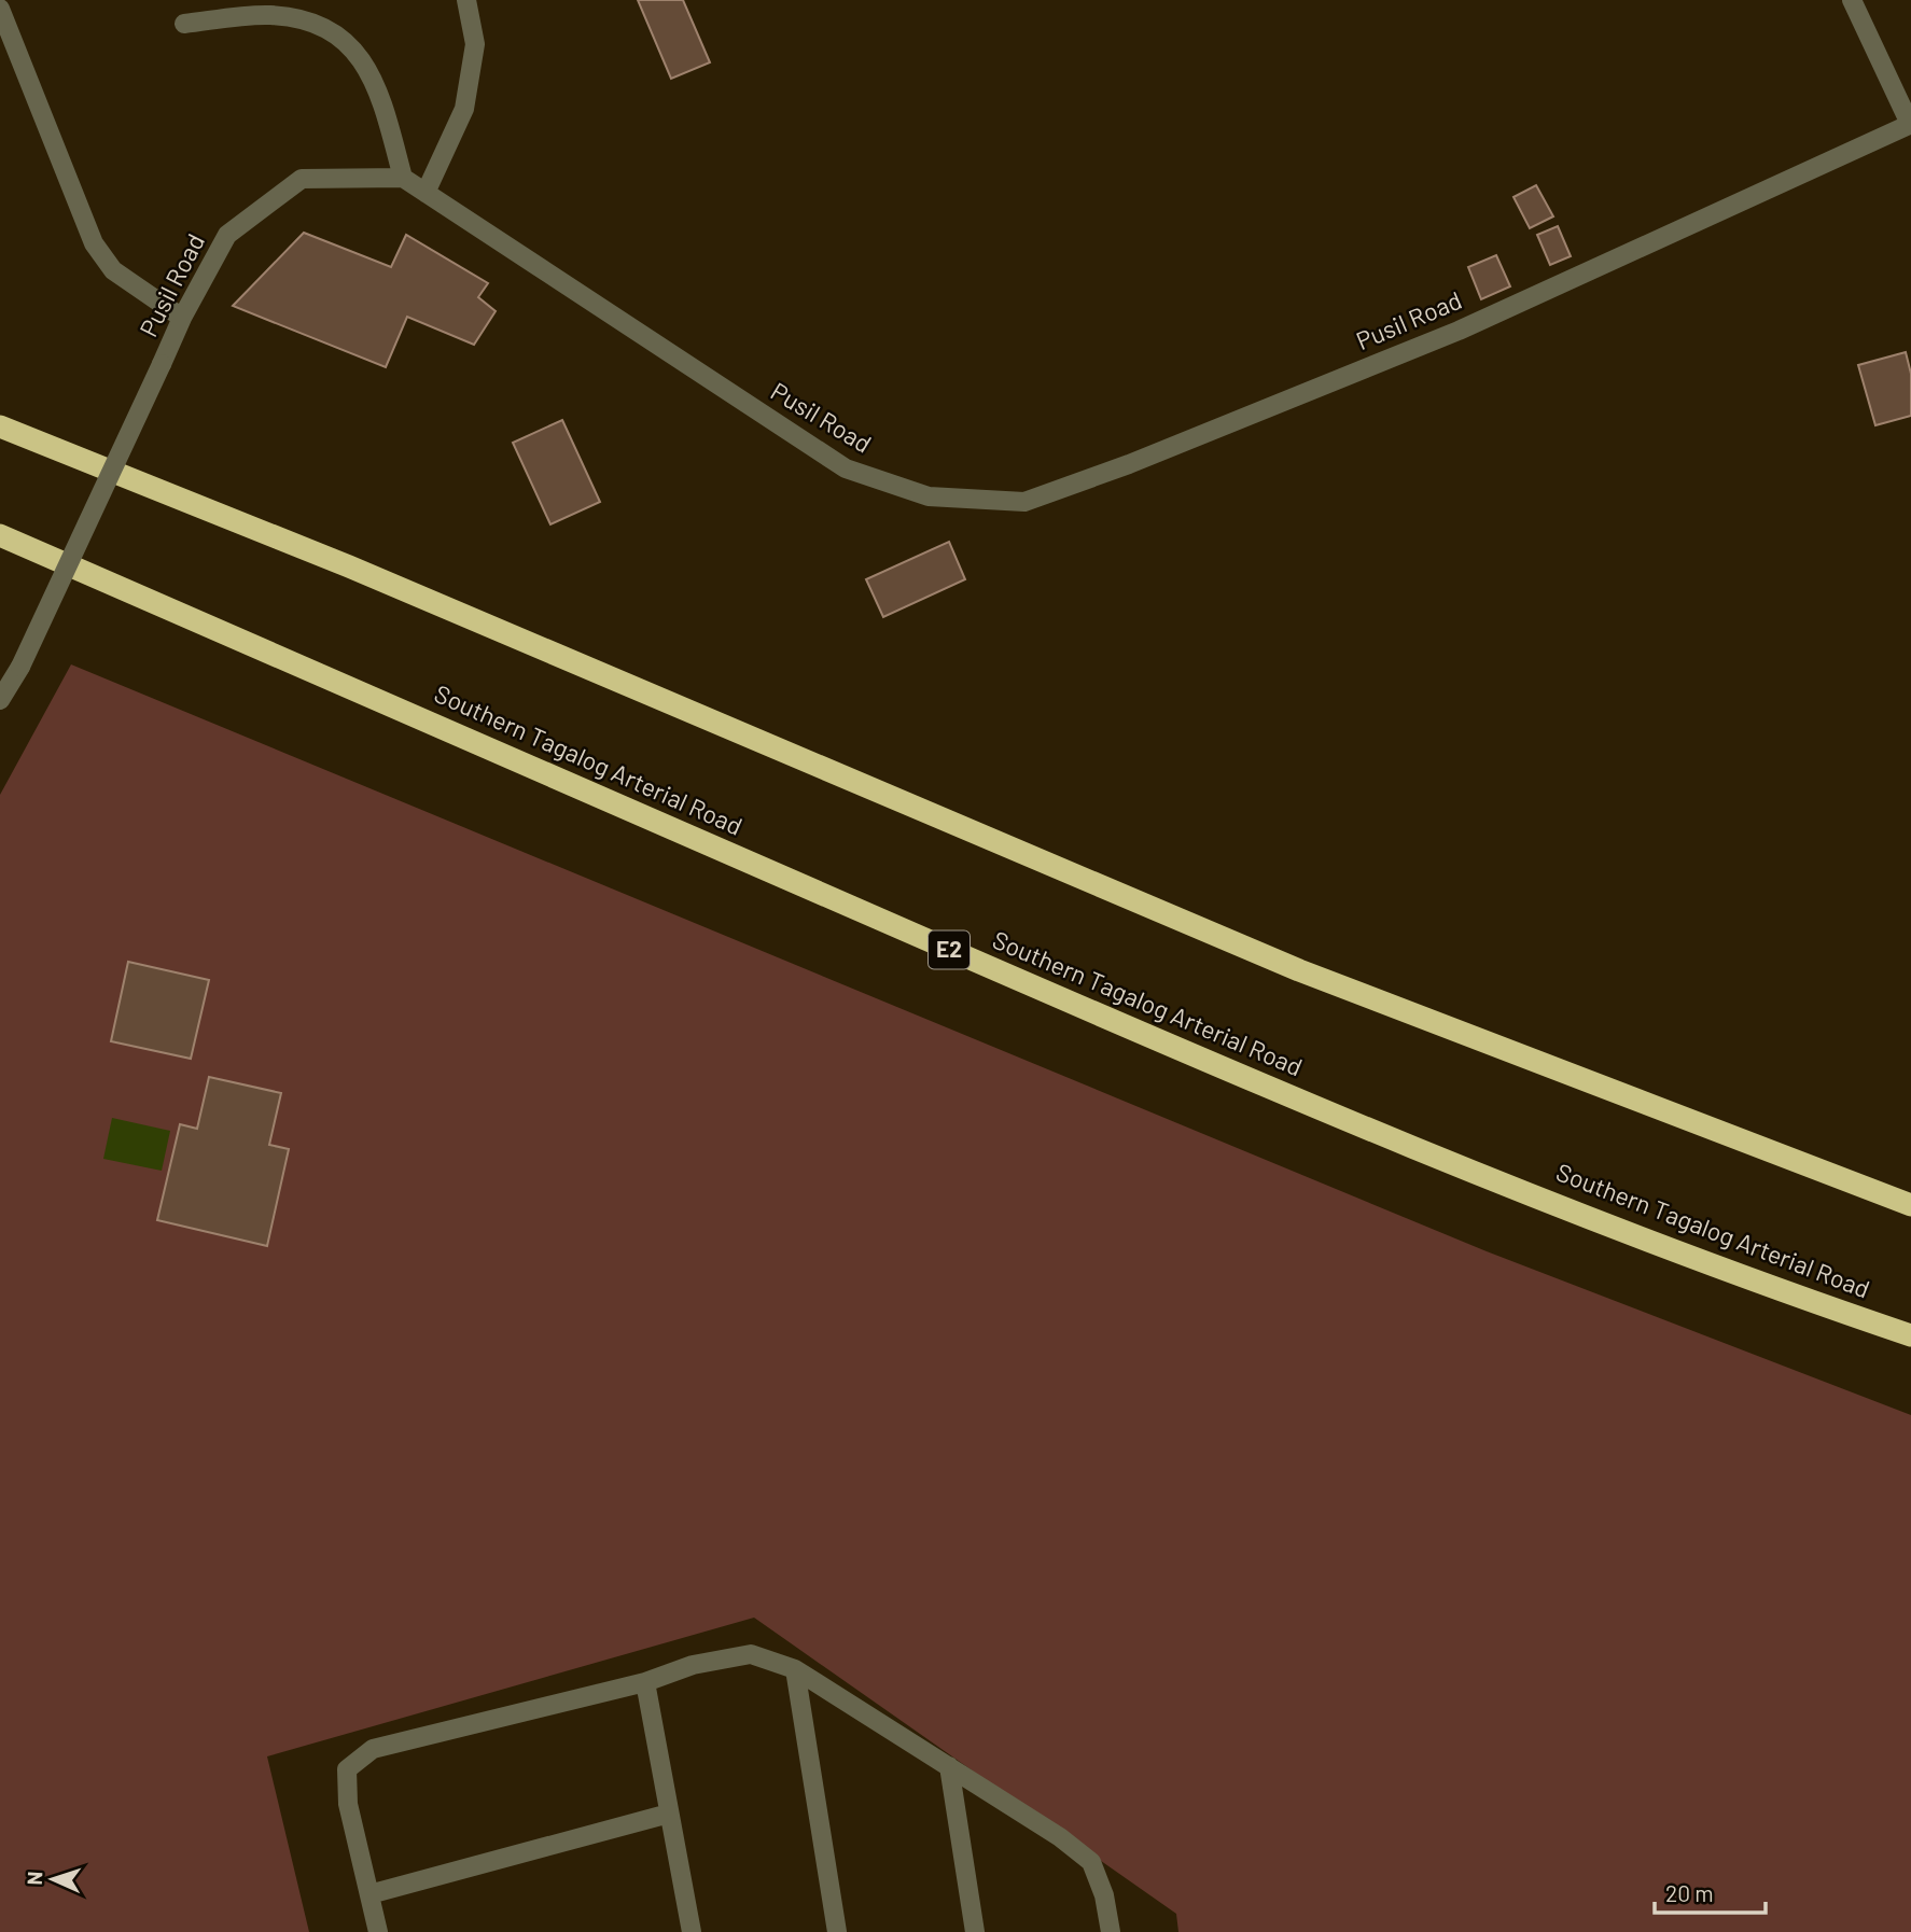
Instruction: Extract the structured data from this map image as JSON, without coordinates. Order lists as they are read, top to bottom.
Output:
{
  "streets": {
    "highway": ["Southern Tagalog Arterial Road", "E2"],
    "street": ["Pusil Road"]
  },
  "scale_bar": "20 m",
  "north": "left"
}
